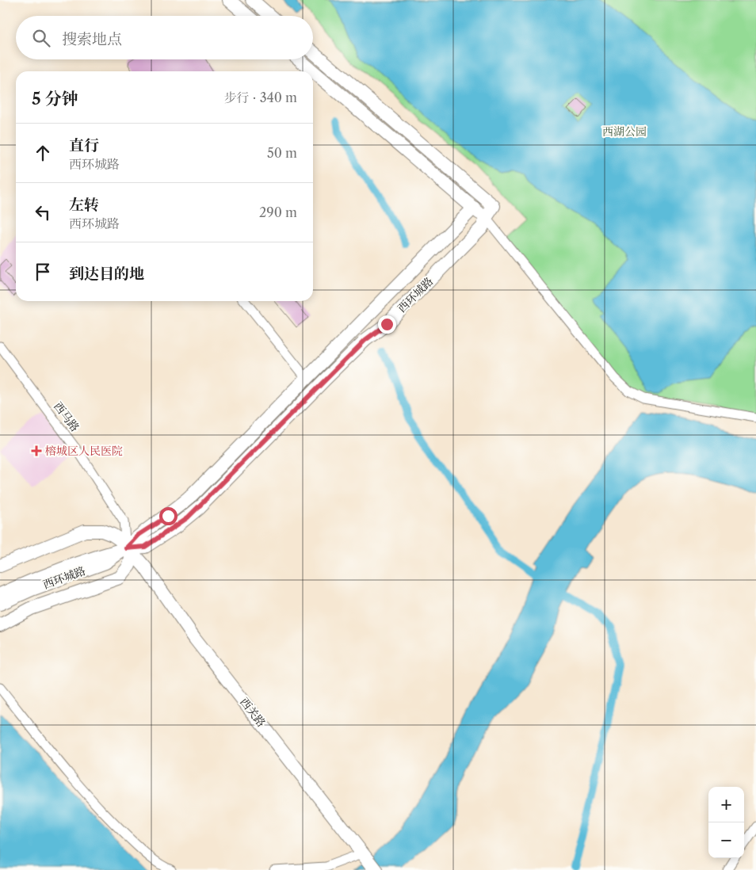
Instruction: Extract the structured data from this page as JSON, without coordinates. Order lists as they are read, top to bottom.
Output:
{
  "streets": {
    "main road": ["西环城路", "西关路"],
    "street": ["西马路"]
  },
  "crossings": [
    ["西环城路", "西马路"],
    ["西环城路", "西关路"],
    ["西马路", "西关路"]
  ],
  "parks": ["西湖公园"],
  "places": {
    "health": ["榕城区人民医院"]
  },
  "page": {
    "search": "搜索地点",
    "heading": ["5 分钟", "步行 · 340 m"],
    "list": [
      ["直行", "西环城路", "50 m"],
      ["左转", "西环城路", "290 m"],
      "到达目的地"
    ],
    "map_buttons": ["+", "−"]
  }
}
